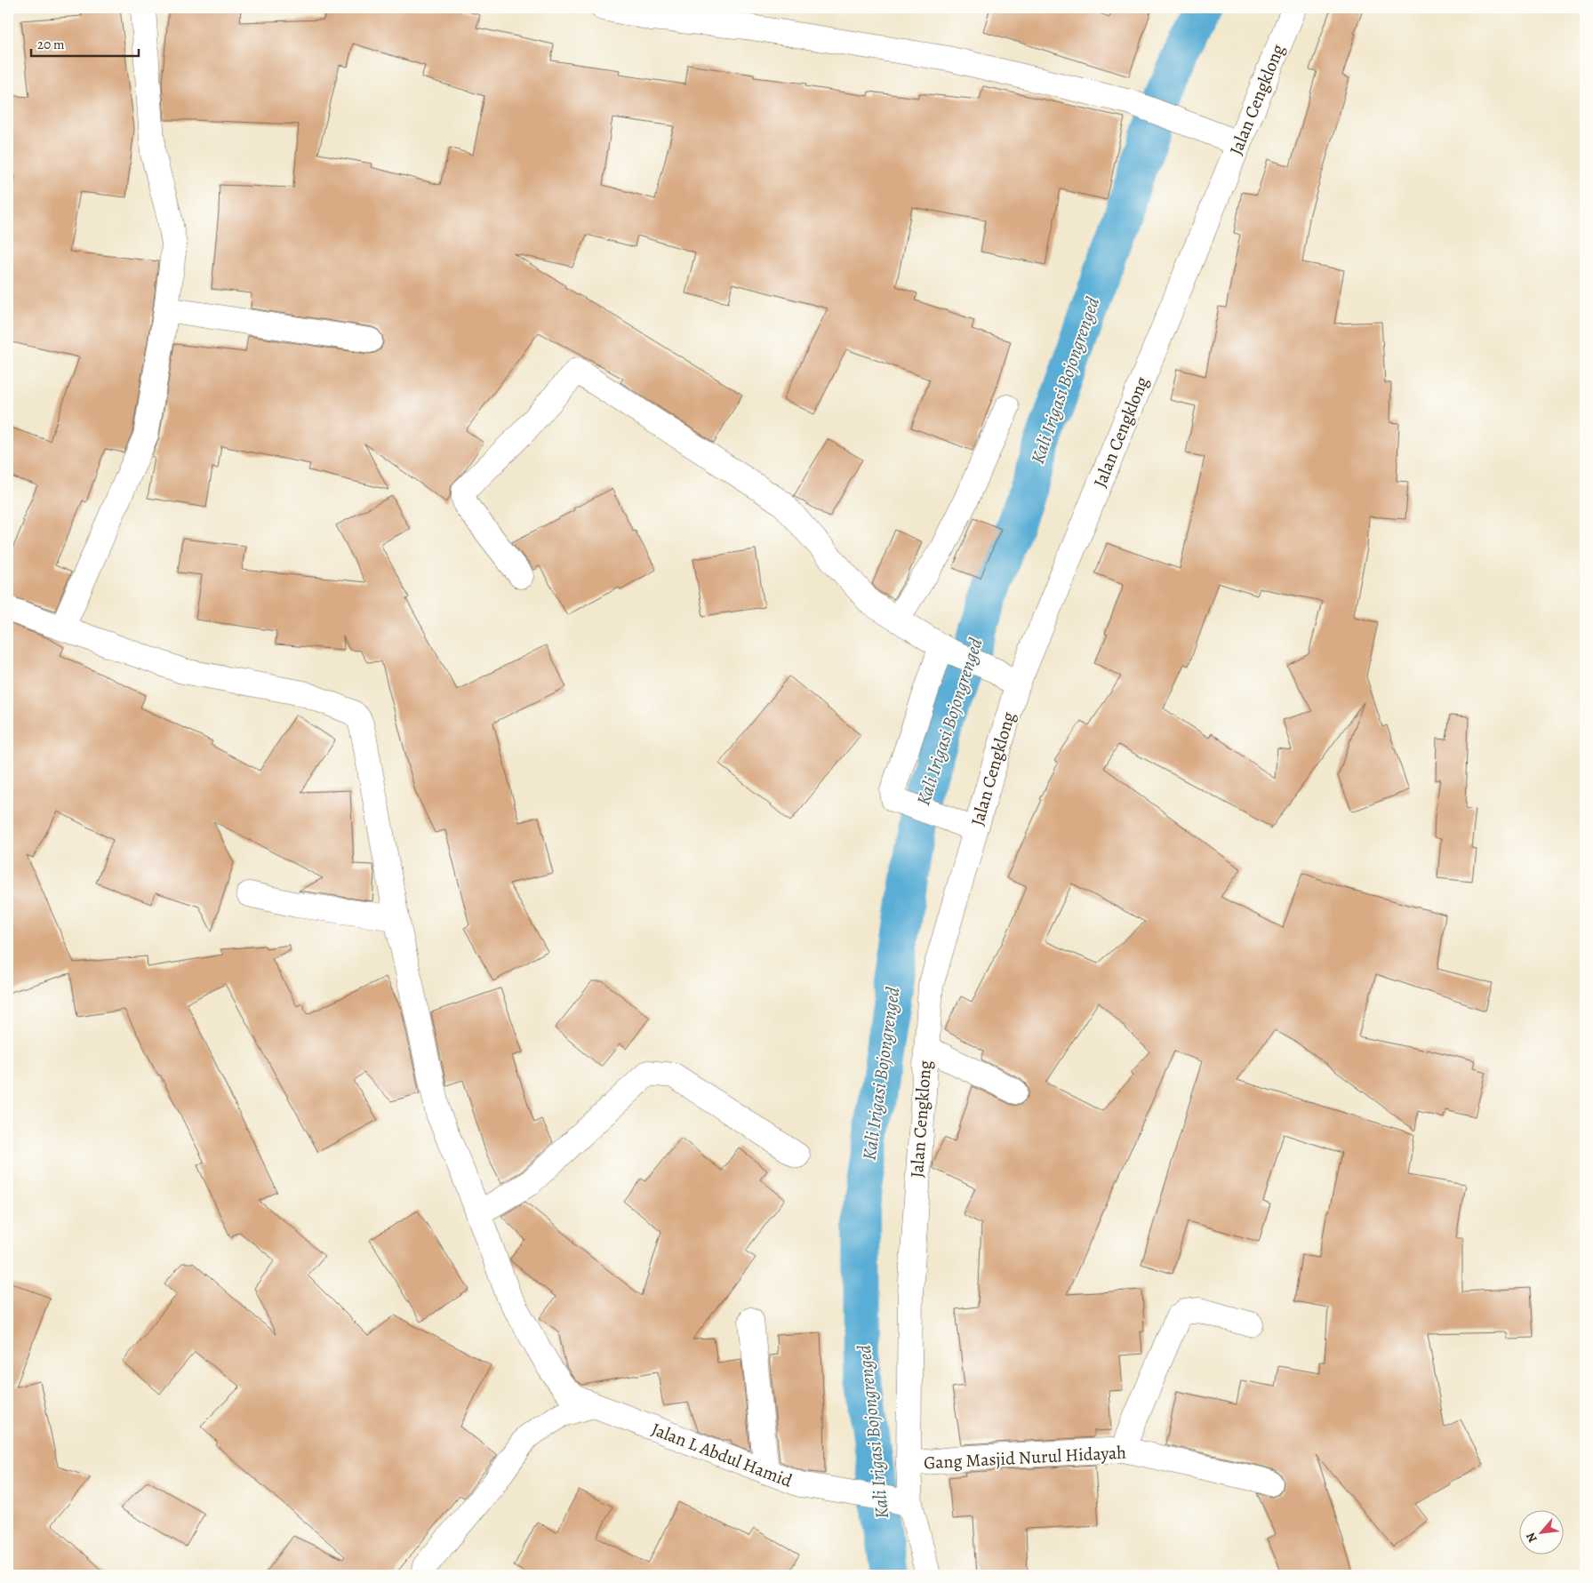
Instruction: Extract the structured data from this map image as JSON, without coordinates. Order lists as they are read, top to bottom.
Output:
{
  "streets": {
    "street": ["Jalan Cengklong", "Jalan L Abdul Hamid", "Gang Masjid Nurul Hidayah"]
  },
  "crossings": [
    ["Jalan Cengklong", "Jalan L Abdul Hamid"],
    ["Jalan Cengklong", "Gang Masjid Nurul Hidayah"]
  ],
  "water": ["Kali Irigasi Bojongrenged"],
  "scale_bar": "20 m",
  "north": "bottom left"
}
